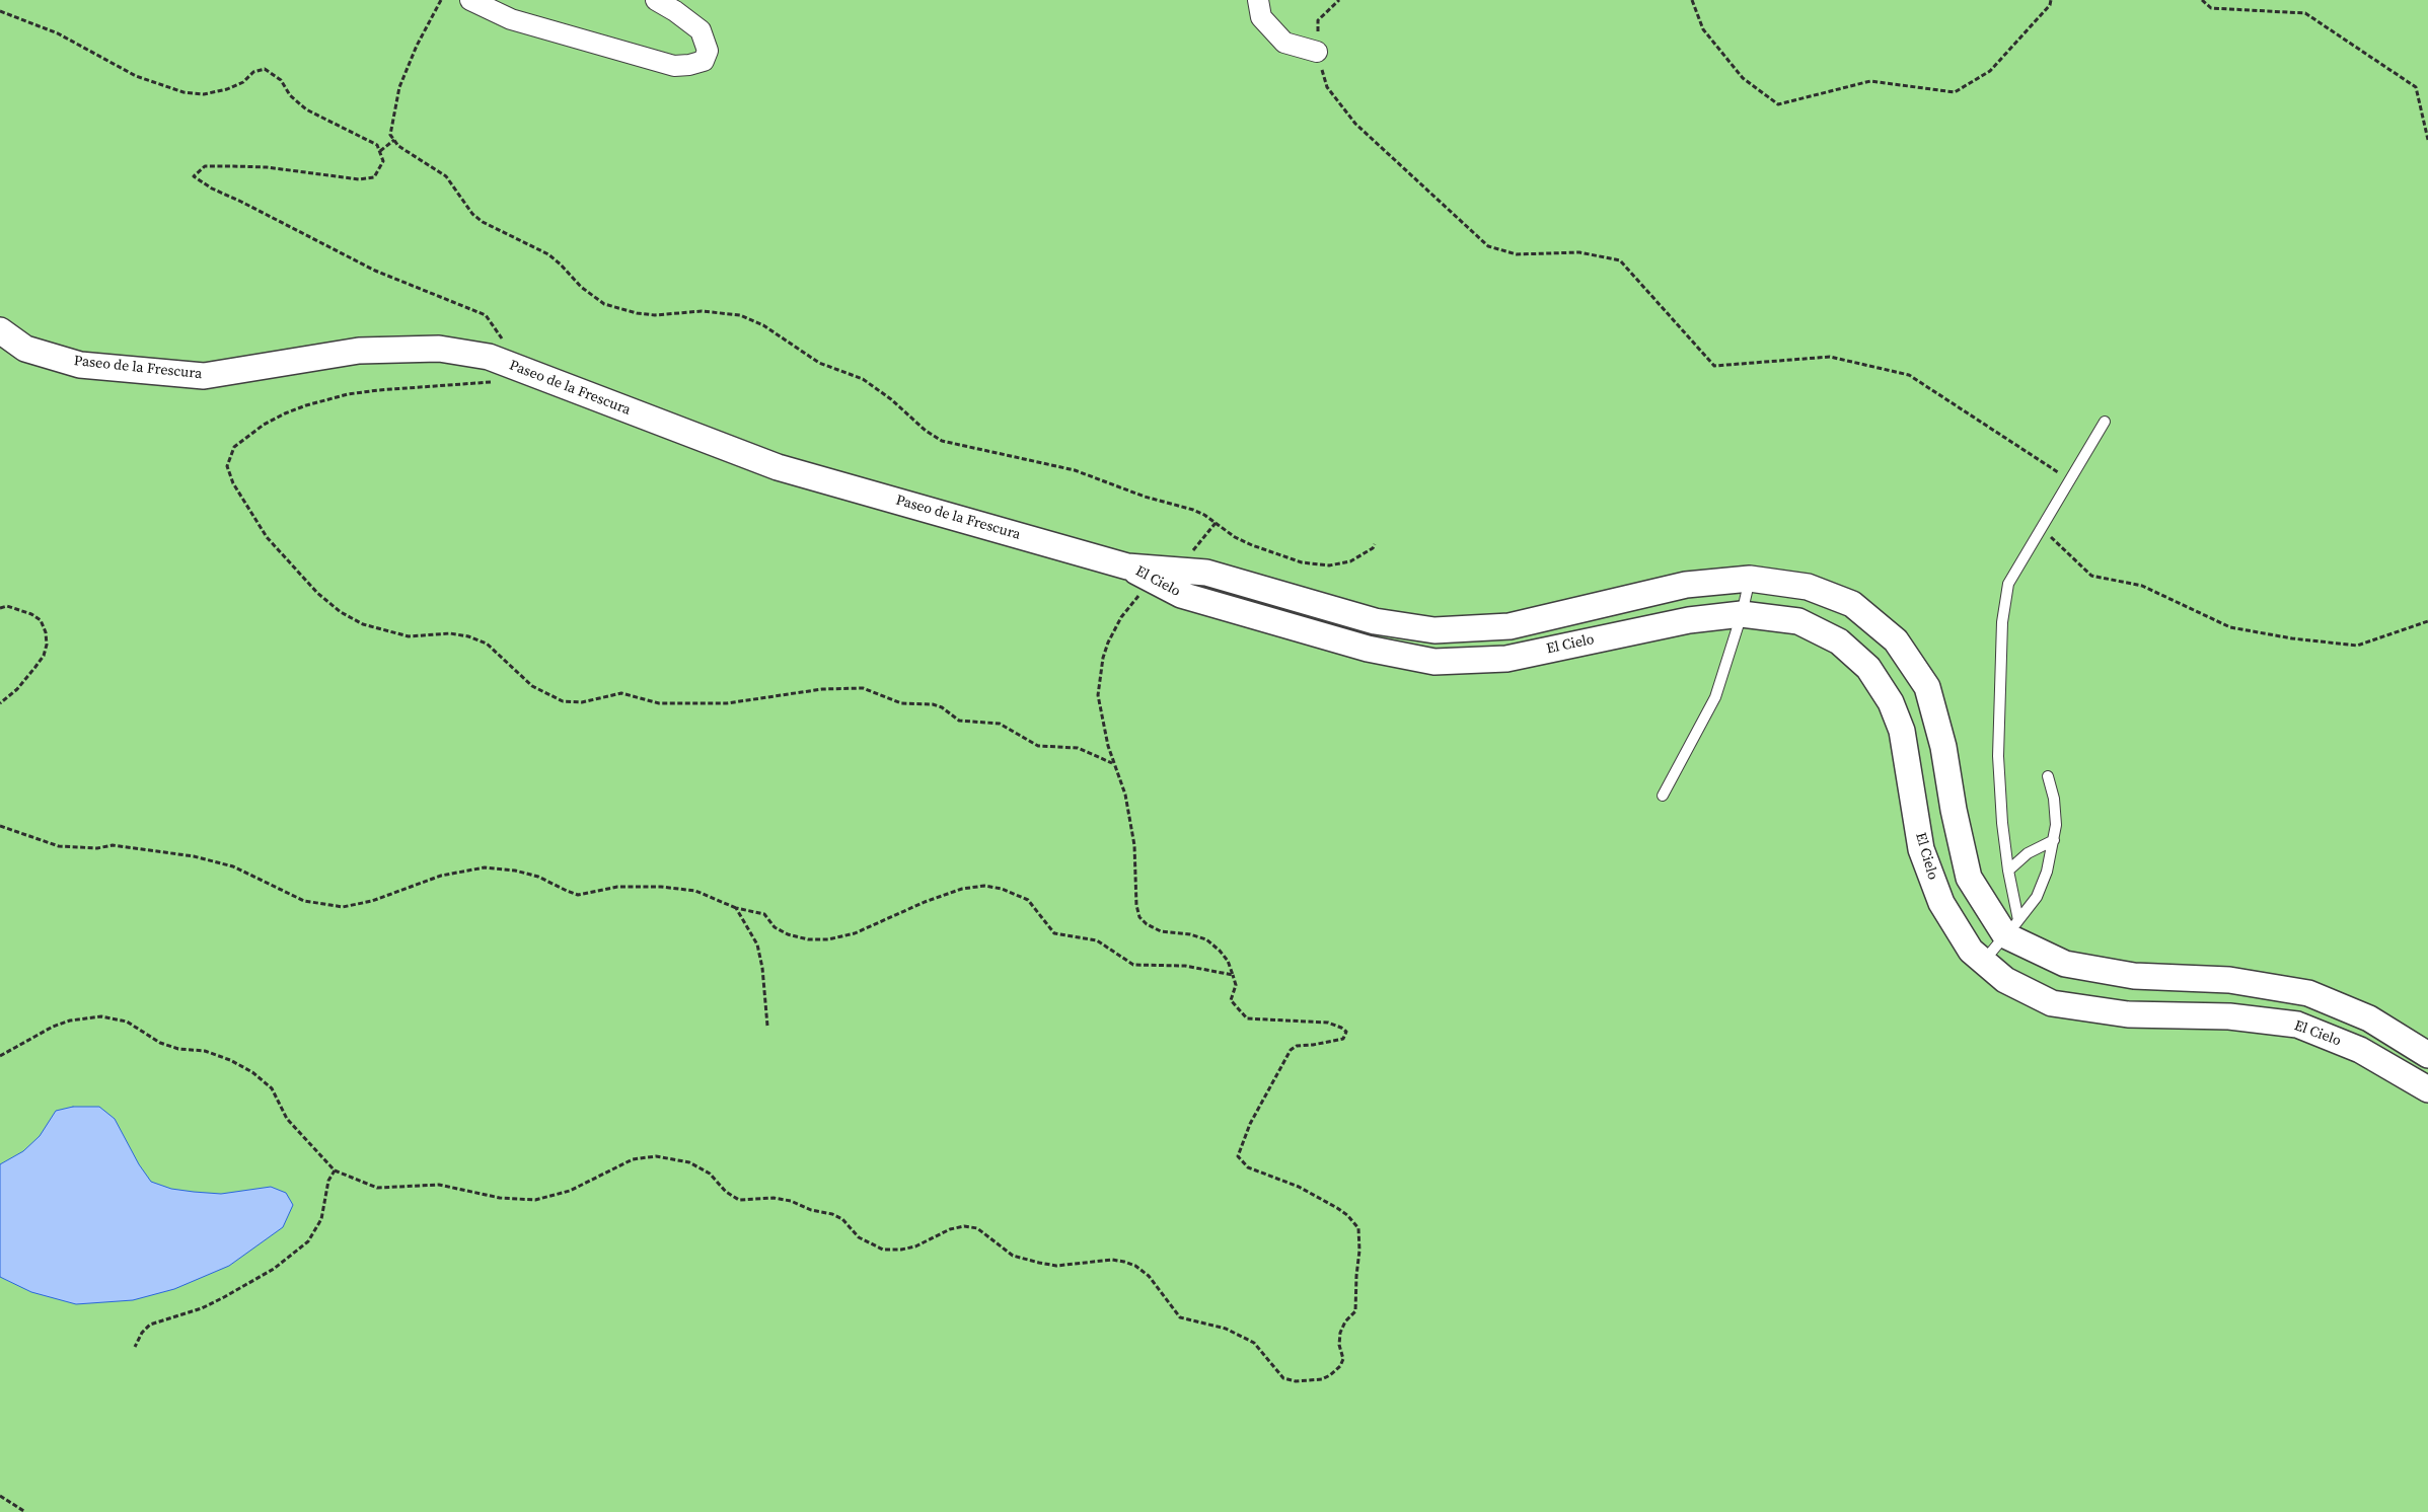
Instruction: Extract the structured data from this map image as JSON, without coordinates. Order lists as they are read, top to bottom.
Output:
{
  "streets": {
    "street": ["Paseo de la Frescura", "El Cielo"]
  },
  "crossings": [
    ["Paseo de la Frescura", "El Cielo"]
  ]
}
